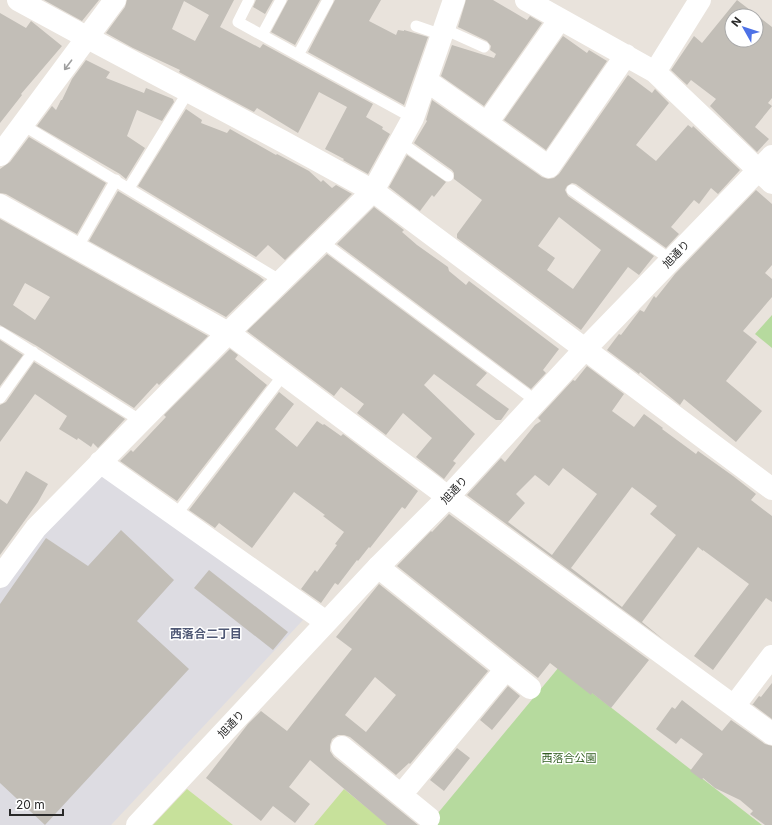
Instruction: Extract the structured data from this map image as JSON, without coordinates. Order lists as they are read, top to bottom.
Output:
{
  "streets": {
    "street": ["旭通り"]
  },
  "districts": ["西落合二丁目"],
  "parks": ["西落合公園"],
  "scale_bar": "20 m",
  "north": "top left"
}
